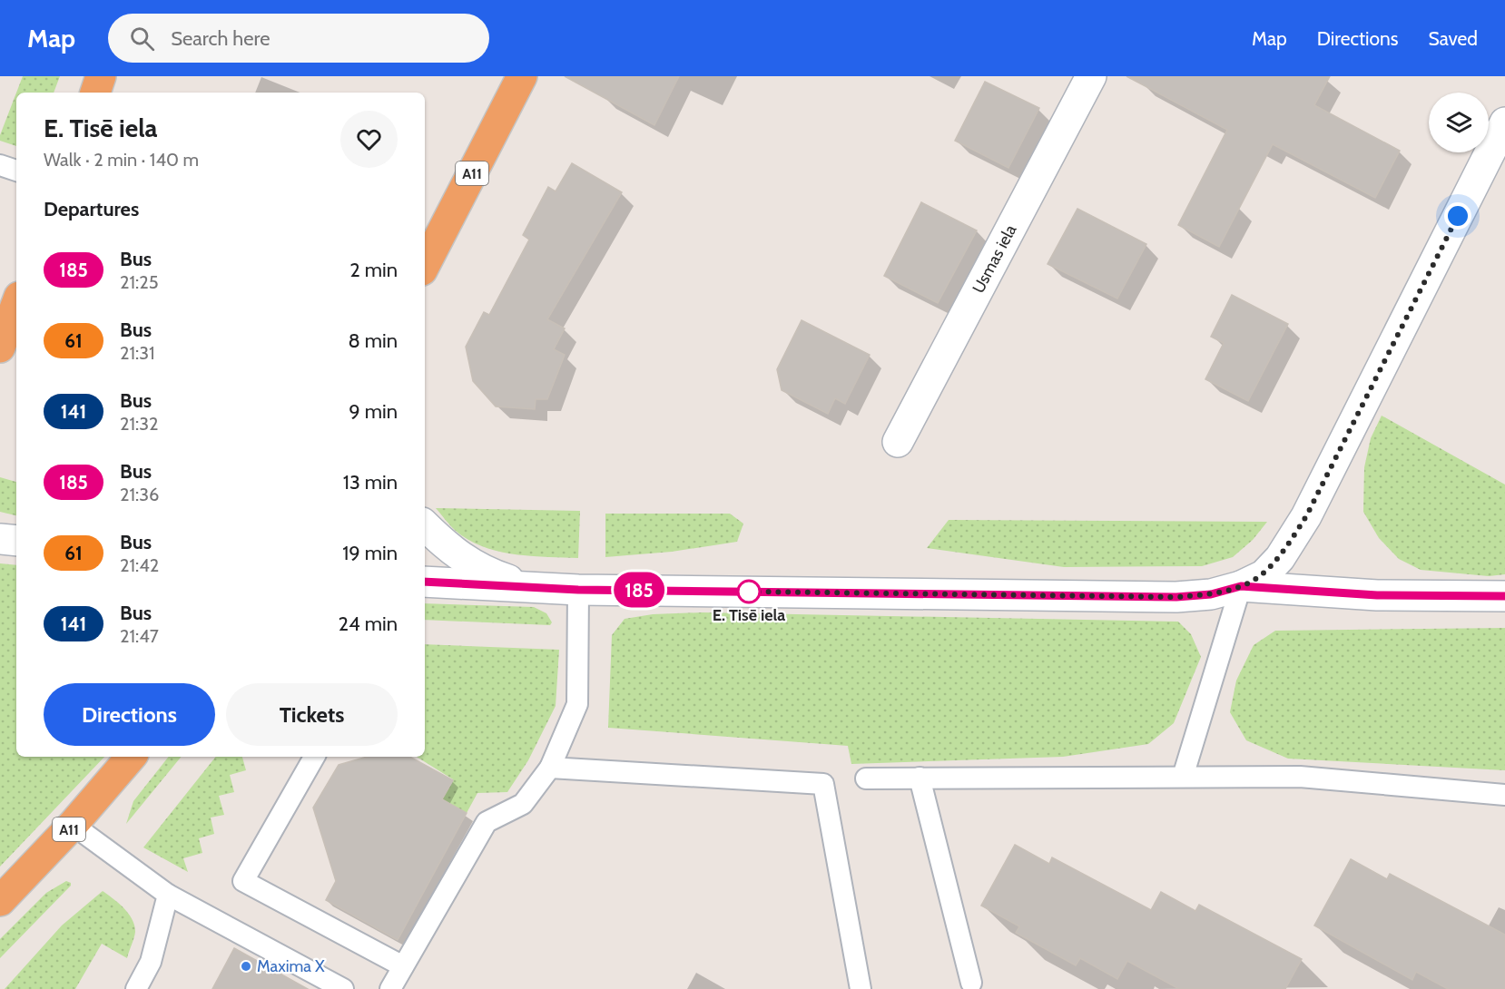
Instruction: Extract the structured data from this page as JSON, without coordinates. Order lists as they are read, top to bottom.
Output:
{
  "streets": {
    "highway": ["A11"],
    "street": ["Usmas iela"]
  },
  "places": ["E. Tisē iela", "Maxima X"],
  "lines": ["bus line 185"],
  "page": {
    "header": "Map",
    "search": "Search here",
    "nav": ["Map", "Directions", "Saved"],
    "on_map": "185",
    "heading": [
      ["E. Tisē iela", "Walk · 2 min · 140 m"],
      "Departures"
    ],
    "list": [
      {
        "mark": "185",
        "name": "Bus",
        "note": "21:25",
        "value": "2 min"
      },
      {
        "mark": "61",
        "name": "Bus",
        "note": "21:31",
        "value": "8 min"
      },
      {
        "mark": "141",
        "name": "Bus",
        "note": "21:32",
        "value": "9 min"
      },
      {
        "mark": "185",
        "name": "Bus",
        "note": "21:36",
        "value": "13 min"
      },
      {
        "mark": "61",
        "name": "Bus",
        "note": "21:42",
        "value": "19 min"
      },
      {
        "mark": "141",
        "name": "Bus",
        "note": "21:47",
        "value": "24 min"
      }
    ],
    "buttons": ["Directions", "Tickets"]
  }
}
